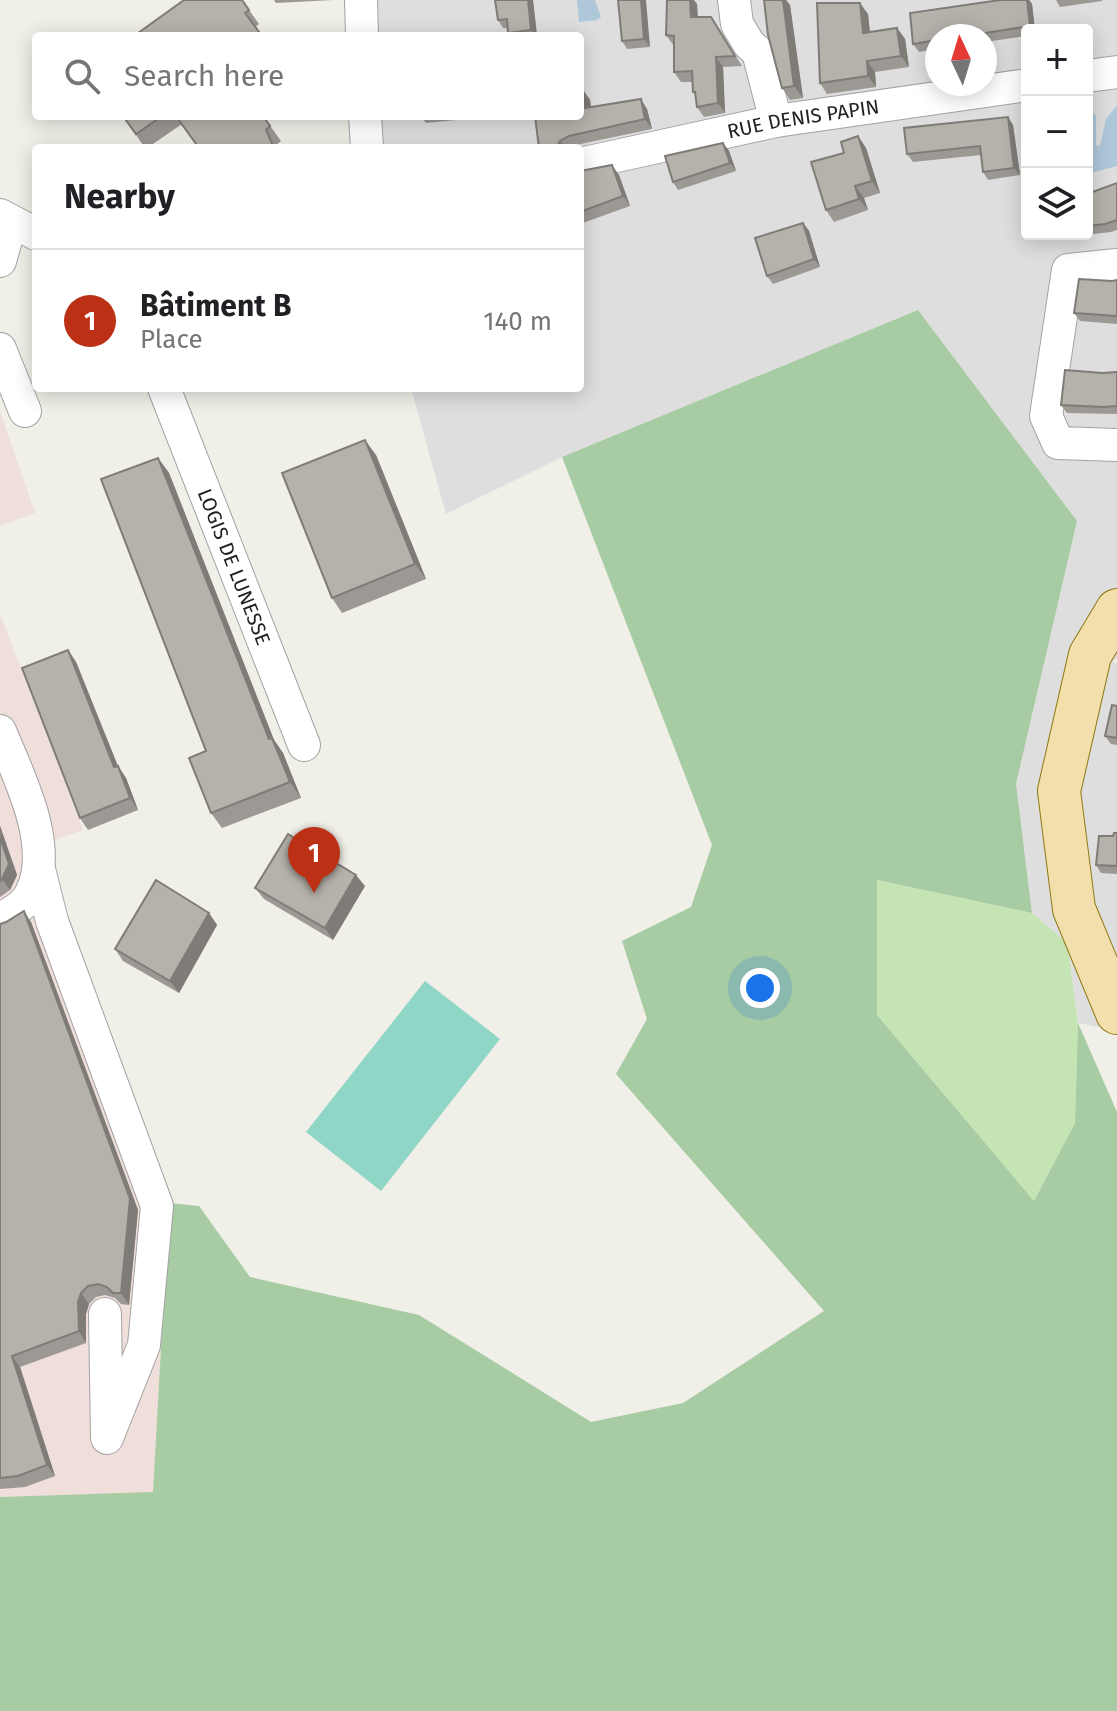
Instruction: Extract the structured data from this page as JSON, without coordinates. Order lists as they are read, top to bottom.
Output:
{
  "streets": {
    "street": ["RUE DENIS PAPIN", "LOGIS DE LUNESSE"]
  },
  "north": "top",
  "page": {
    "map_buttons": ["+", "−"],
    "search": "Search here",
    "heading": "Nearby",
    "list": [
      {
        "mark": "1",
        "name": "Bâtiment B",
        "note": "Place",
        "value": "140 m"
      }
    ],
    "pins": "1"
  }
}
